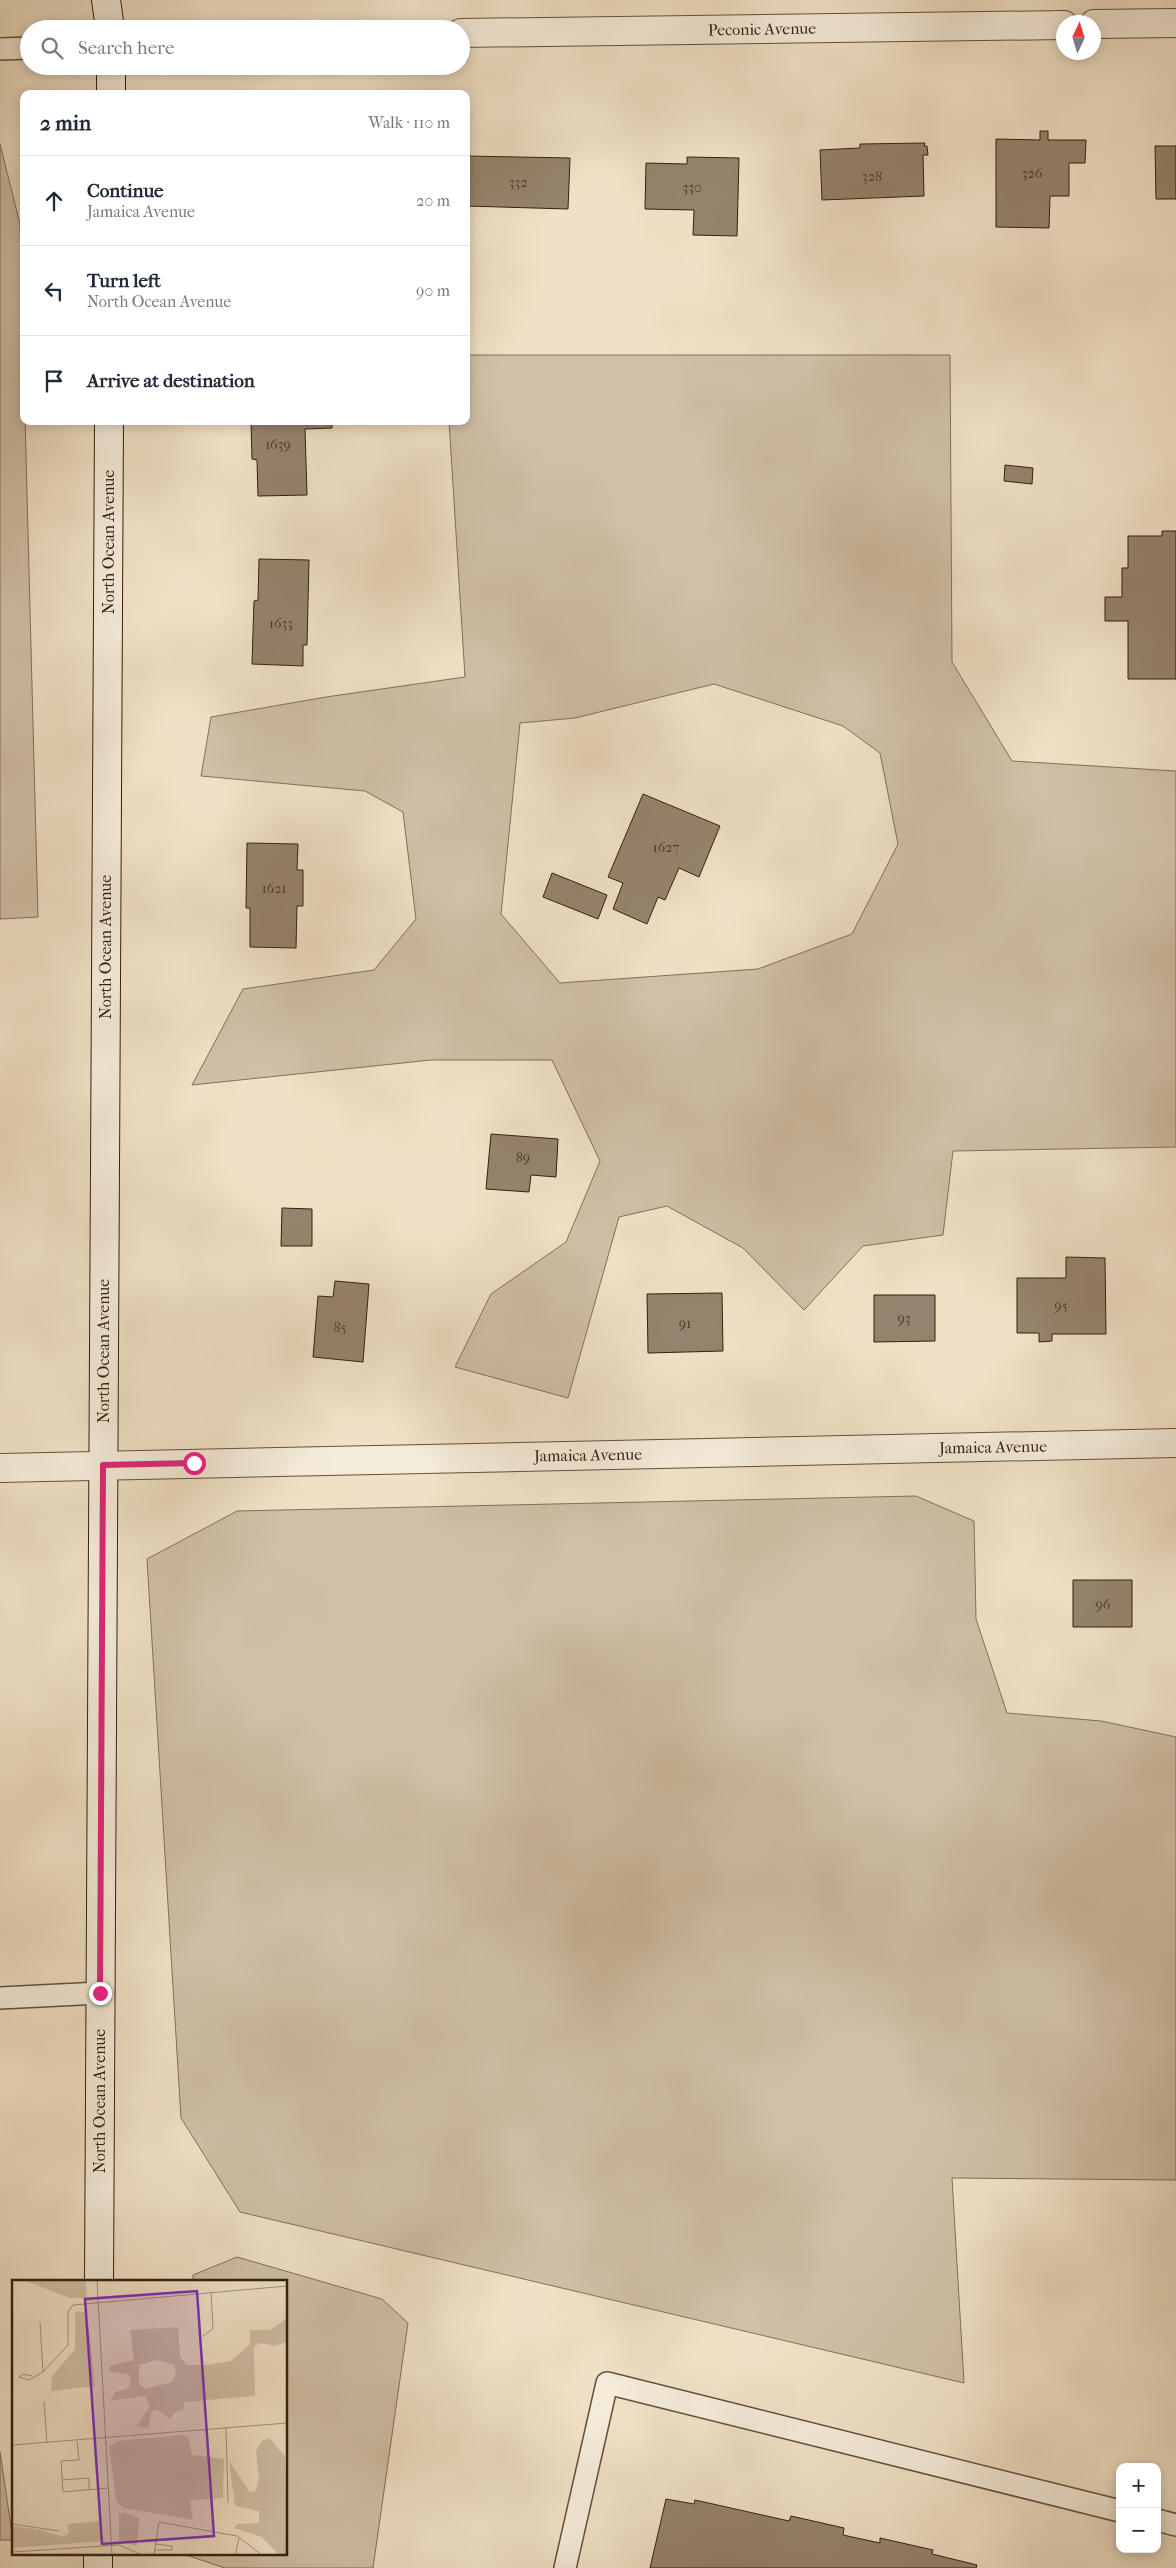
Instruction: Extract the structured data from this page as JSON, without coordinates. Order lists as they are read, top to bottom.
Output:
{
  "streets": {
    "main road": ["Peconic Avenue", "North Ocean Avenue", "Jamaica Avenue"]
  },
  "crossings": [
    ["North Ocean Avenue", "Jamaica Avenue"]
  ],
  "house_numbers": [
    "326",
    "328",
    "332",
    "330",
    "1639",
    "1633",
    "1627",
    "1621",
    "89",
    "95",
    "93",
    "91",
    "85",
    "96"
  ],
  "north": "top",
  "page": {
    "search": "Search here",
    "heading": ["2 min", "Walk · 110 m"],
    "list": [
      ["Continue", "Jamaica Avenue", "20 m"],
      ["Turn left", "North Ocean Avenue", "90 m"],
      "Arrive at destination"
    ],
    "map_buttons": ["+", "−"]
  }
}
